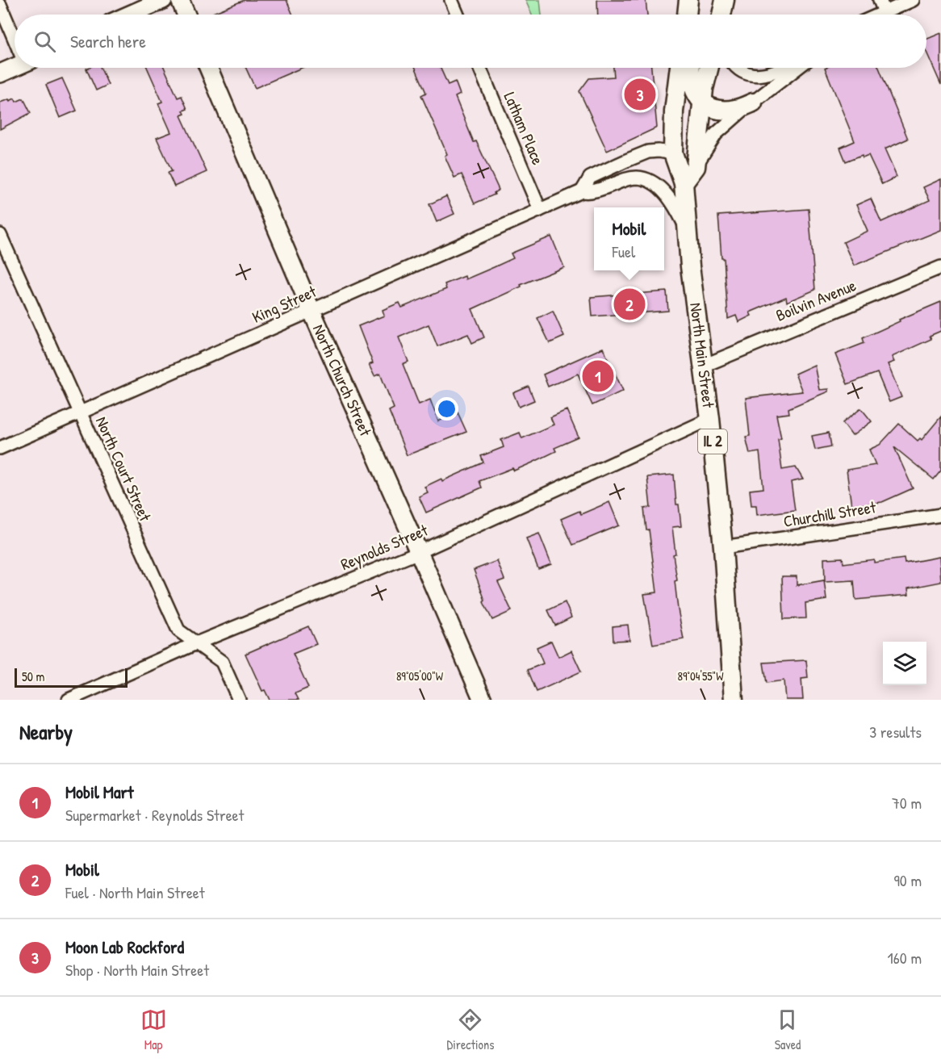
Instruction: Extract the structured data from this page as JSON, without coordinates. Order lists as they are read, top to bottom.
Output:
{
  "streets": {
    "main road": ["North Main Street", "IL 2"],
    "street": [
      "Latham Place",
      "Boilvin Avenue",
      "King Street",
      "North Church Street",
      "North Court Street",
      "Churchill Street",
      "Reynolds Street"
    ]
  },
  "crossings": [
    ["Latham Place", "King Street"],
    ["Boilvin Avenue", "North Main Street"],
    ["King Street", "North Main Street"],
    ["King Street", "North Church Street"],
    ["King Street", "North Court Street"],
    ["North Main Street", "Churchill Street"],
    ["North Main Street", "Reynolds Street"],
    ["North Church Street", "Reynolds Street"],
    ["North Court Street", "Reynolds Street"]
  ],
  "scale_bar": "50 m",
  "page": {
    "search": "Search here",
    "pins": ["3", "2", "1"],
    "popup": ["Mobil", "Fuel"],
    "scale": "50 m",
    "heading": ["Nearby", "3 results"],
    "list": [
      {
        "mark": "1",
        "name": "Mobil Mart",
        "note": "Supermarket · Reynolds Street",
        "value": "70 m"
      },
      {
        "mark": "2",
        "name": "Mobil",
        "note": "Fuel · North Main Street",
        "value": "90 m"
      },
      {
        "mark": "3",
        "name": "Moon Lab Rockford",
        "note": "Shop · North Main Street",
        "value": "160 m"
      }
    ],
    "nav": ["Map", "Directions", "Saved"]
  },
  "coordinates": ["89°05'00\"W", "89°04'55\"W"]
}
